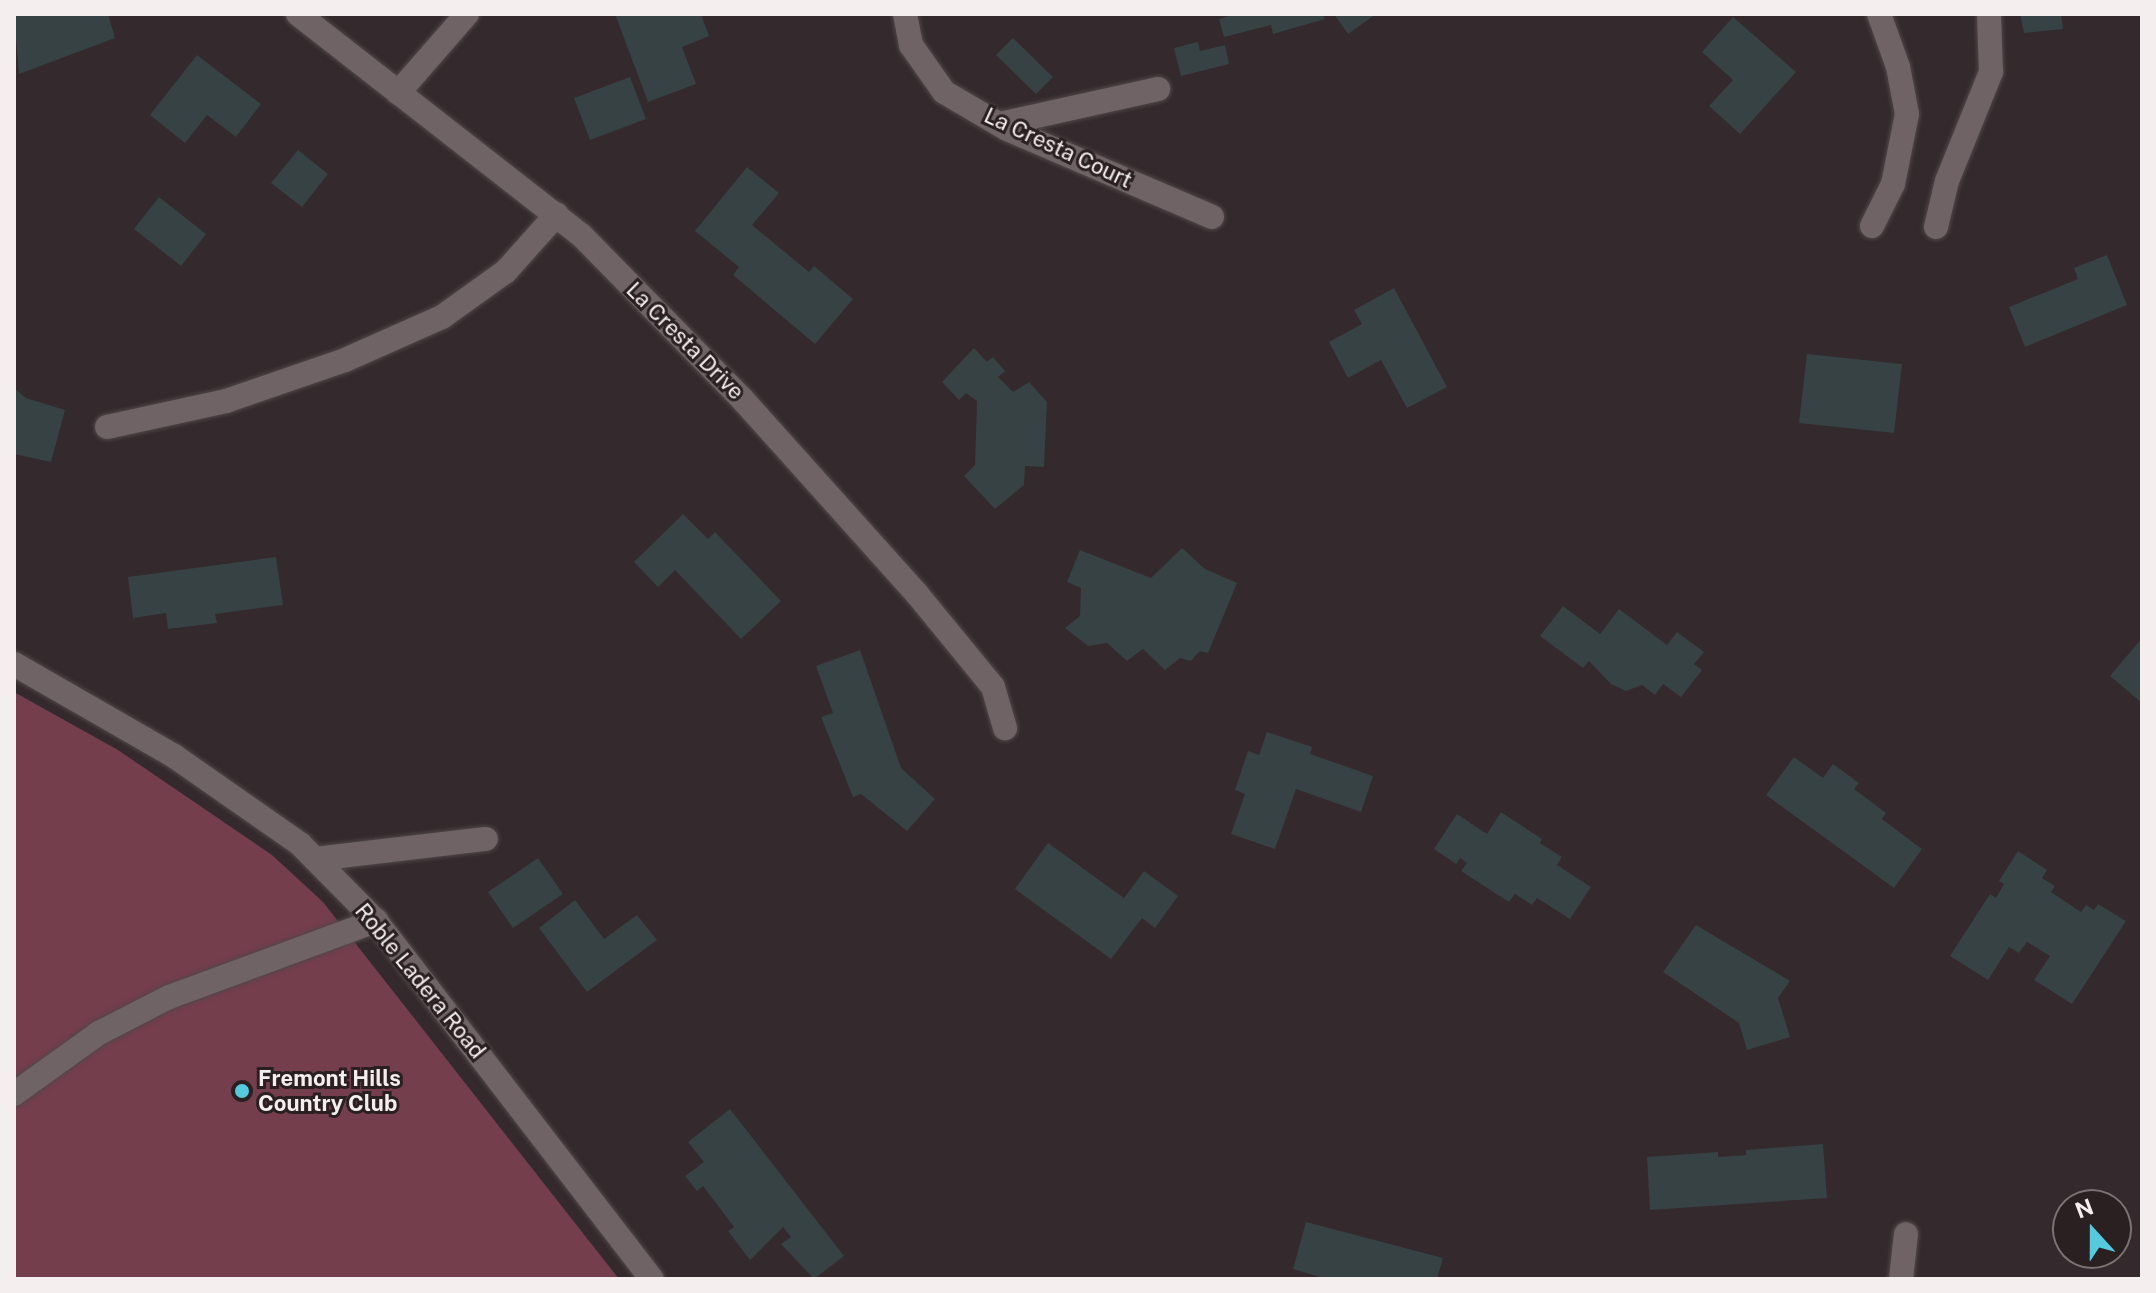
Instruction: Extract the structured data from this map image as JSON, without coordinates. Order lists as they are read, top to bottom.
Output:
{
  "streets": {
    "street": ["La Cresta Court", "La Cresta Drive", "Roble Ladera Road"]
  },
  "places": ["Fremont Hills Country Club"],
  "north": "top"
}
